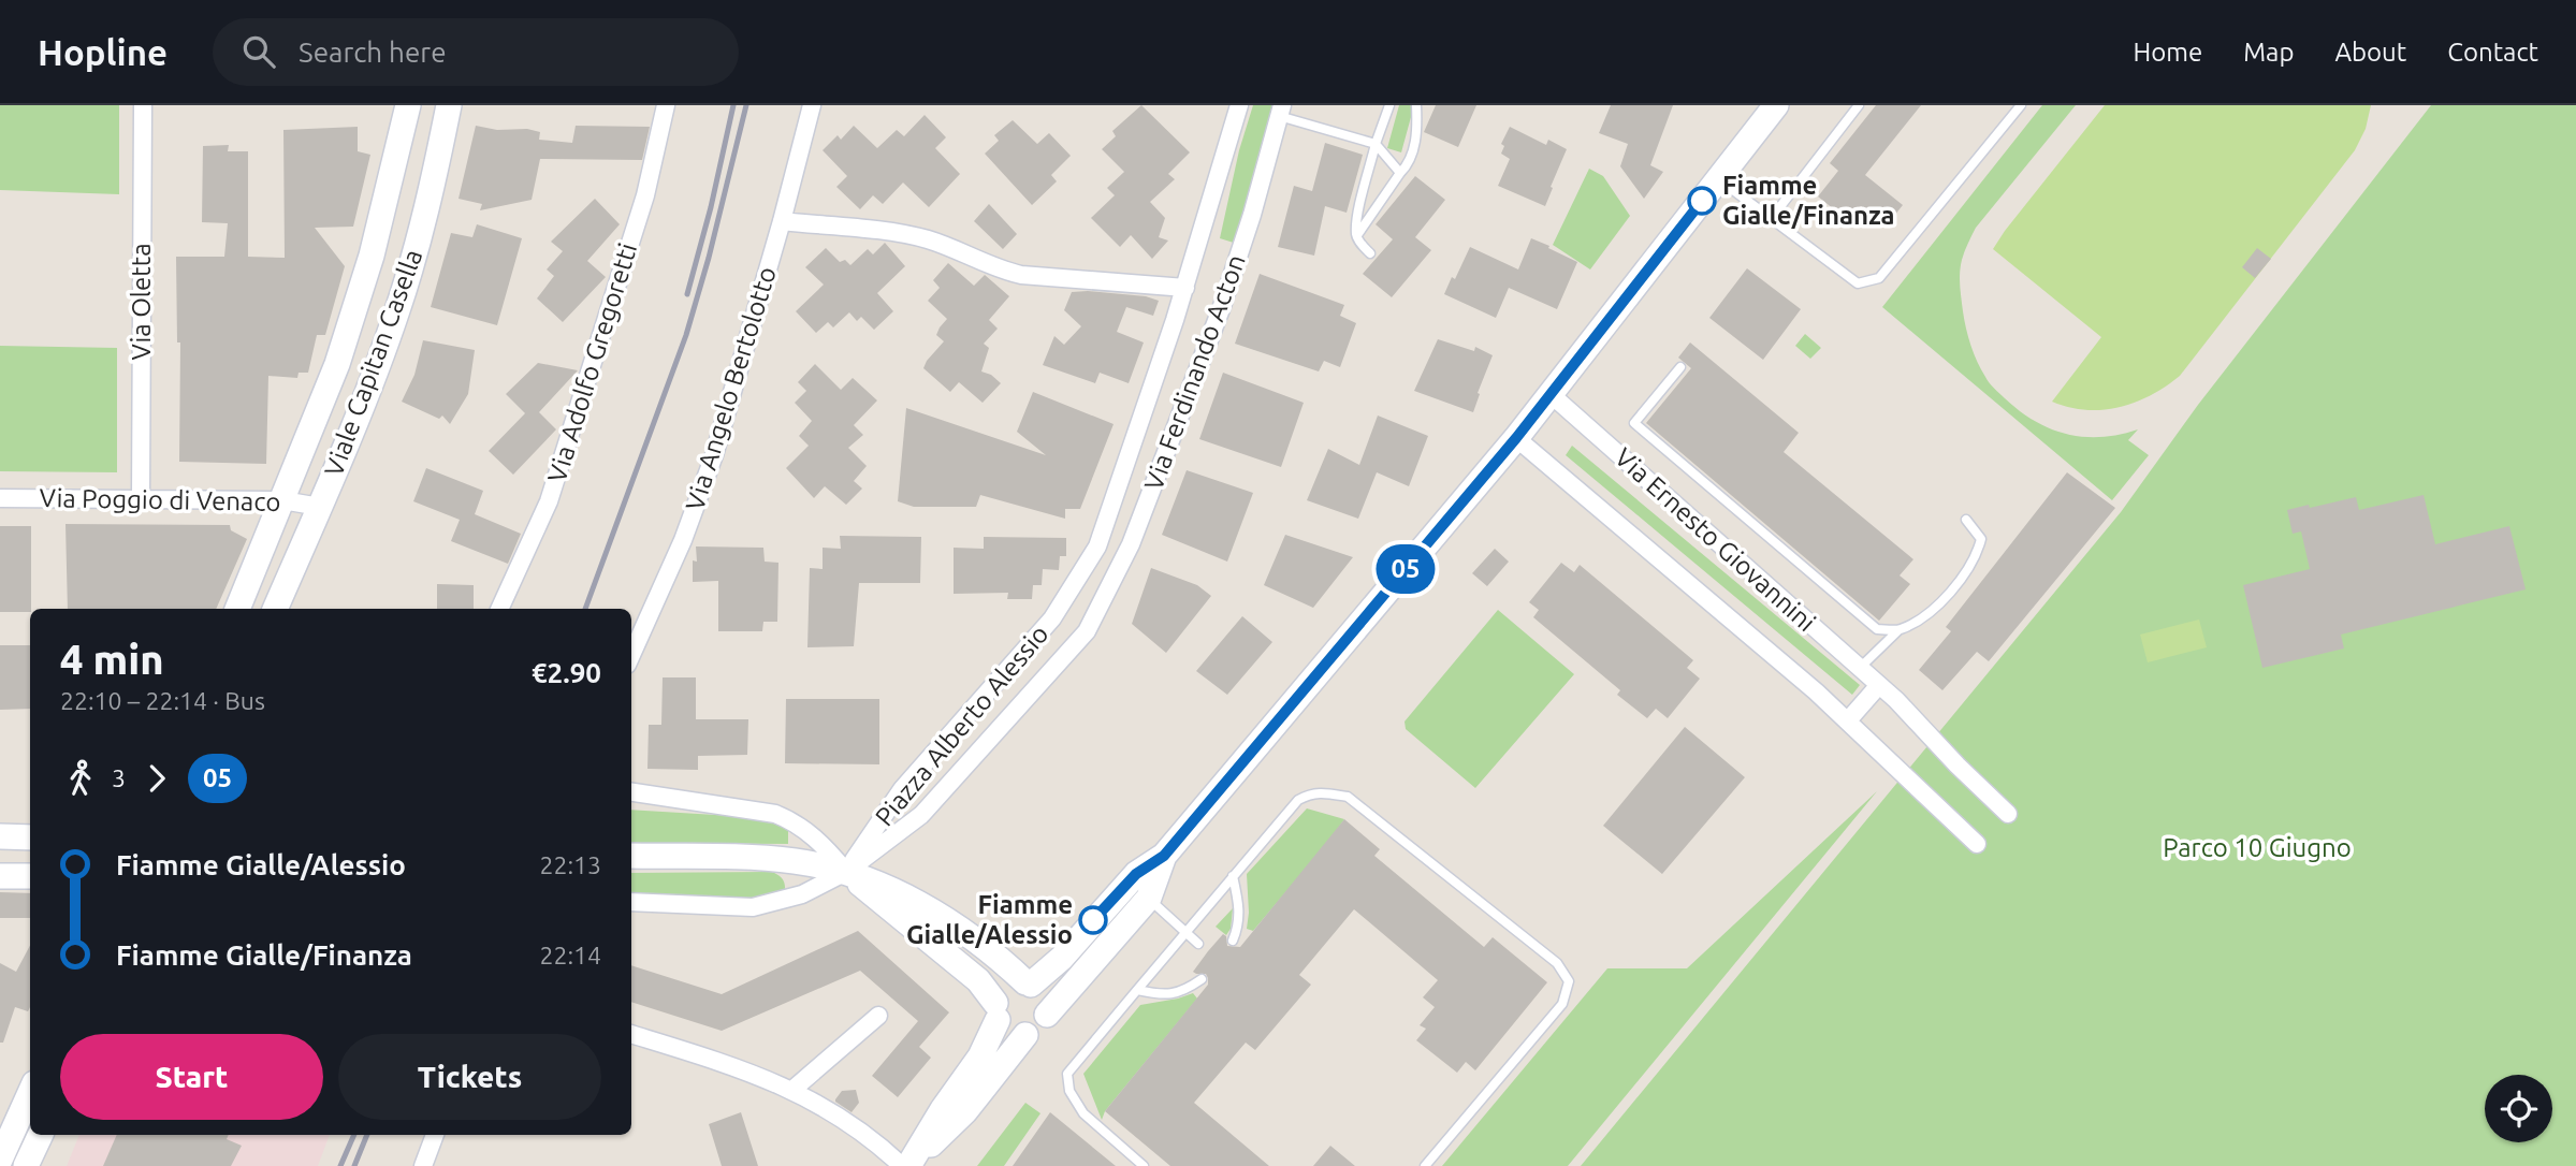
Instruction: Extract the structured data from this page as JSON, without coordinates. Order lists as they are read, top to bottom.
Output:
{
  "streets": {
    "street": [
      "Via Oletta",
      "Viale Capitan Casella",
      "Via Adolfo Gregoretti",
      "Via Ferdinando Acton",
      "Via Angelo Bertolotto",
      "Via Poggio di Venaco",
      "Via Ernesto Giovannini",
      "Piazza Alberto Alessio"
    ]
  },
  "crossings": [
    ["Via Oletta", "Via Poggio di Venaco"],
    ["Viale Capitan Casella", "Via Poggio di Venaco"],
    ["Via Ferdinando Acton", "Via Angelo Bertolotto"],
    ["Via Ferdinando Acton", "Piazza Alberto Alessio"]
  ],
  "parks": ["Parco 10 Giugno"],
  "places": ["Fiamme Gialle/Finanza", "Fiamme Gialle/Alessio"],
  "lines": ["bus line 05"],
  "page": {
    "header": "Hopline",
    "search": "Search here",
    "nav": [
      "Home",
      "Map",
      "About",
      "Contact"
    ],
    "on_map": "05",
    "heading": ["4 min", "22:10 – 22:14 · Bus", "€2.90"],
    "legs": ["3", "05"],
    "list": [
      {
        "name": "Fiamme Gialle/Alessio",
        "value": "22:13"
      },
      {
        "name": "Fiamme Gialle/Finanza",
        "value": "22:14"
      }
    ],
    "buttons": ["Start", "Tickets"]
  }
}
